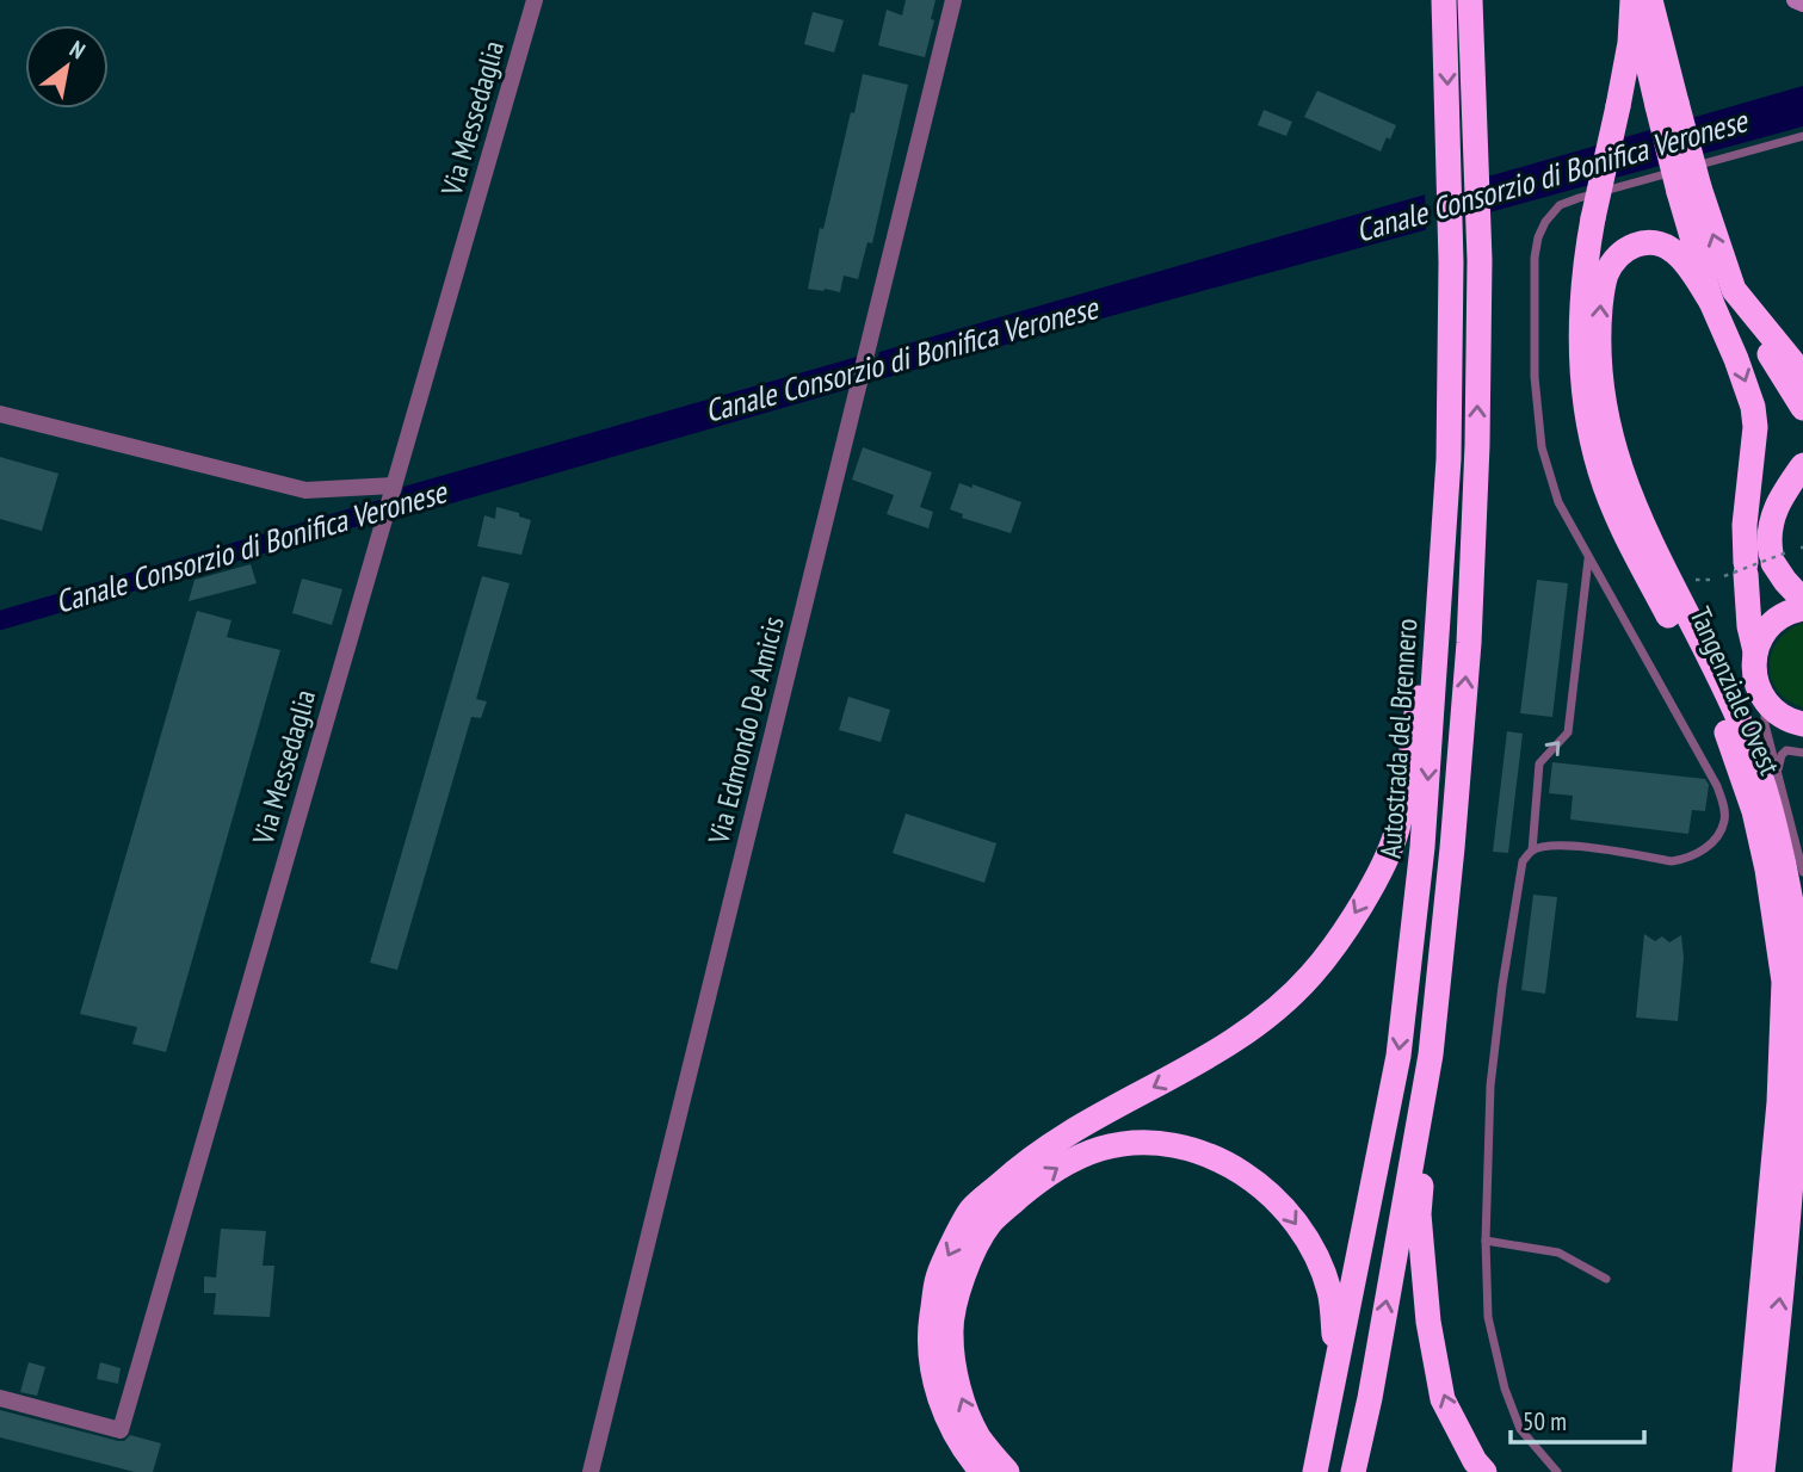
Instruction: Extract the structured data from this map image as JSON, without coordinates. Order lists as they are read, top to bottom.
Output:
{
  "streets": {
    "highway": ["Tangenziale Ovest", "Autostrada del Brennero"],
    "street": ["Via Messedaglia", "Via Edmondo De Amicis"]
  },
  "water": ["Canale Consorzio di Bonifica Veronese"],
  "scale_bar": "50 m",
  "north": "top right"
}
